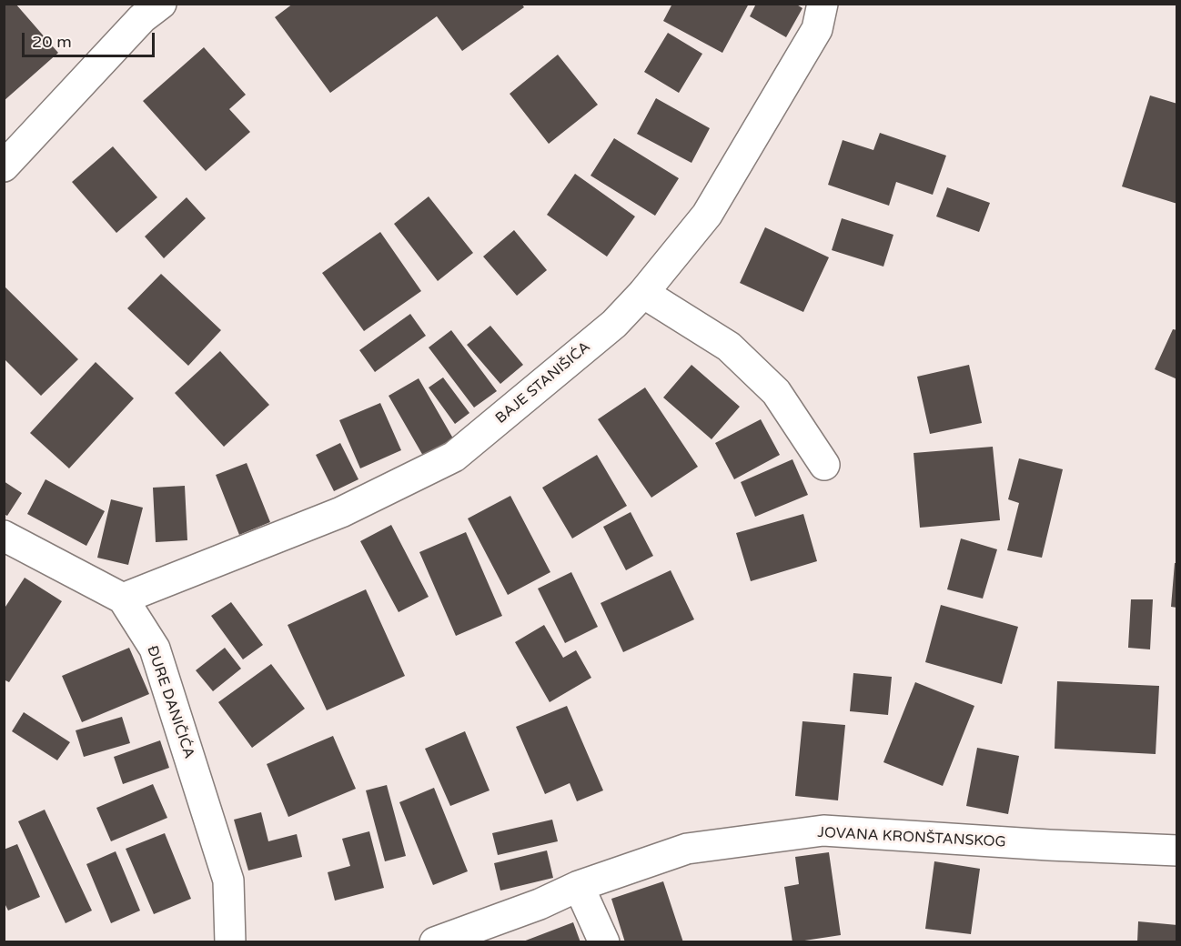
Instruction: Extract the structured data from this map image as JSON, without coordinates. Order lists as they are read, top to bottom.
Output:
{
  "streets": {
    "street": ["BAJE STANIŠIĆA", "ĐURE DANIČIĆA", "JOVANA KRONŠTANSKOG"]
  },
  "crossings": [
    ["BAJE STANIŠIĆA", "ĐURE DANIČIĆA"]
  ],
  "scale_bar": "20 m"
}
